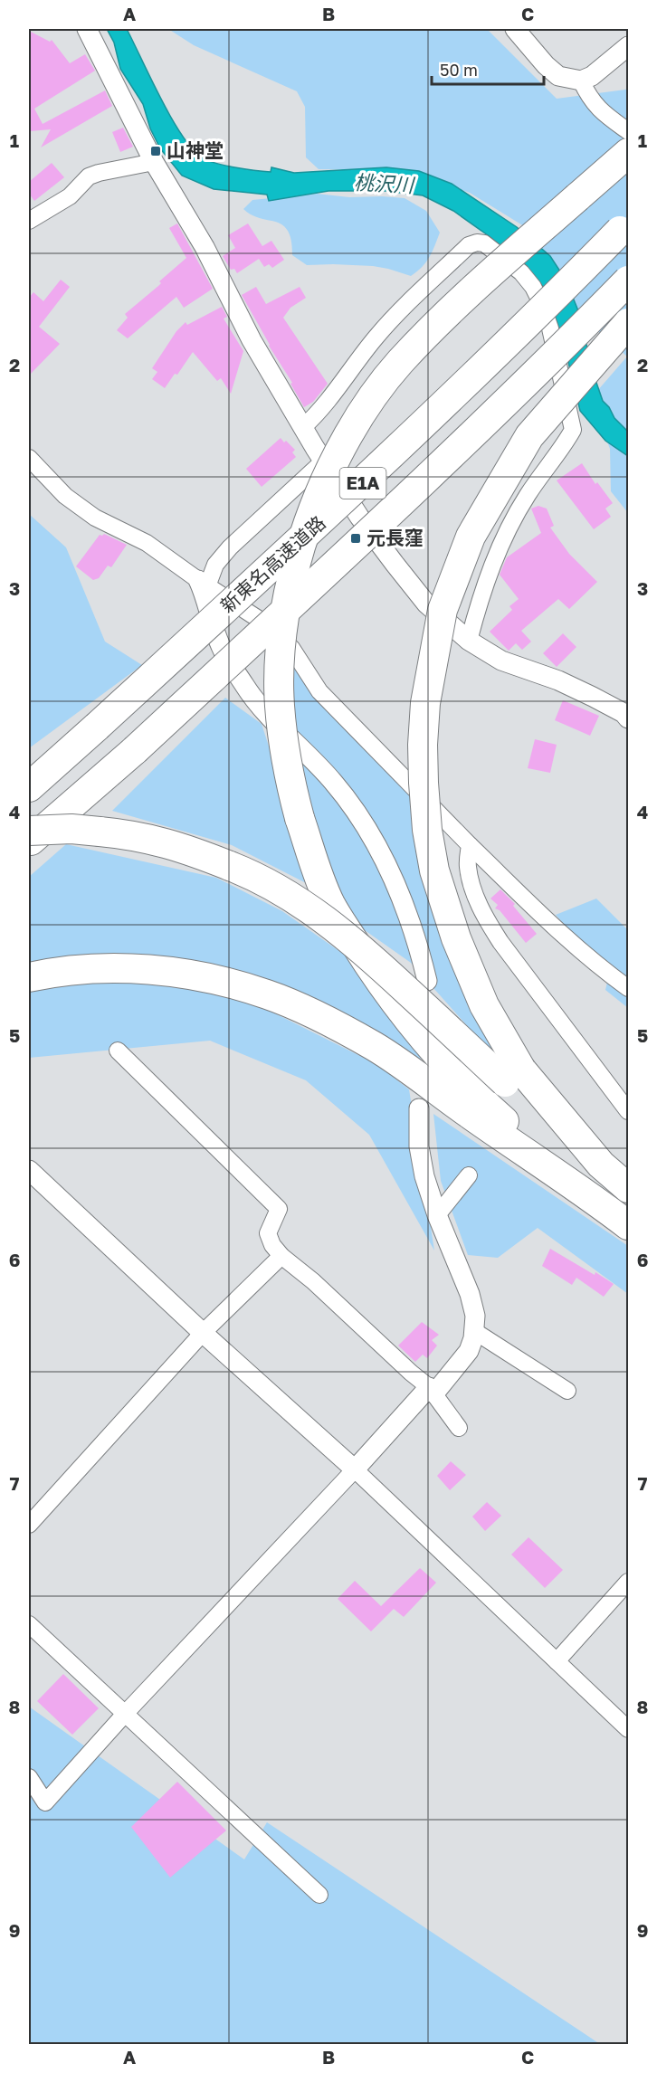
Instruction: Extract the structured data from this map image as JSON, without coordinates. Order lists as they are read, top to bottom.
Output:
{
  "streets": {
    "highway": ["E1A", "新東名高速道路"]
  },
  "water": ["桃沢川"],
  "places": {
    "transit": ["山神堂", "元長窪"]
  },
  "scale_bar": "50 m",
  "grid": {
    "columns": ["A", "B", "C"],
    "rows": [
      "1",
      "2",
      "3",
      "4",
      "5",
      "6",
      "7",
      "8",
      "9"
    ]
  }
}
